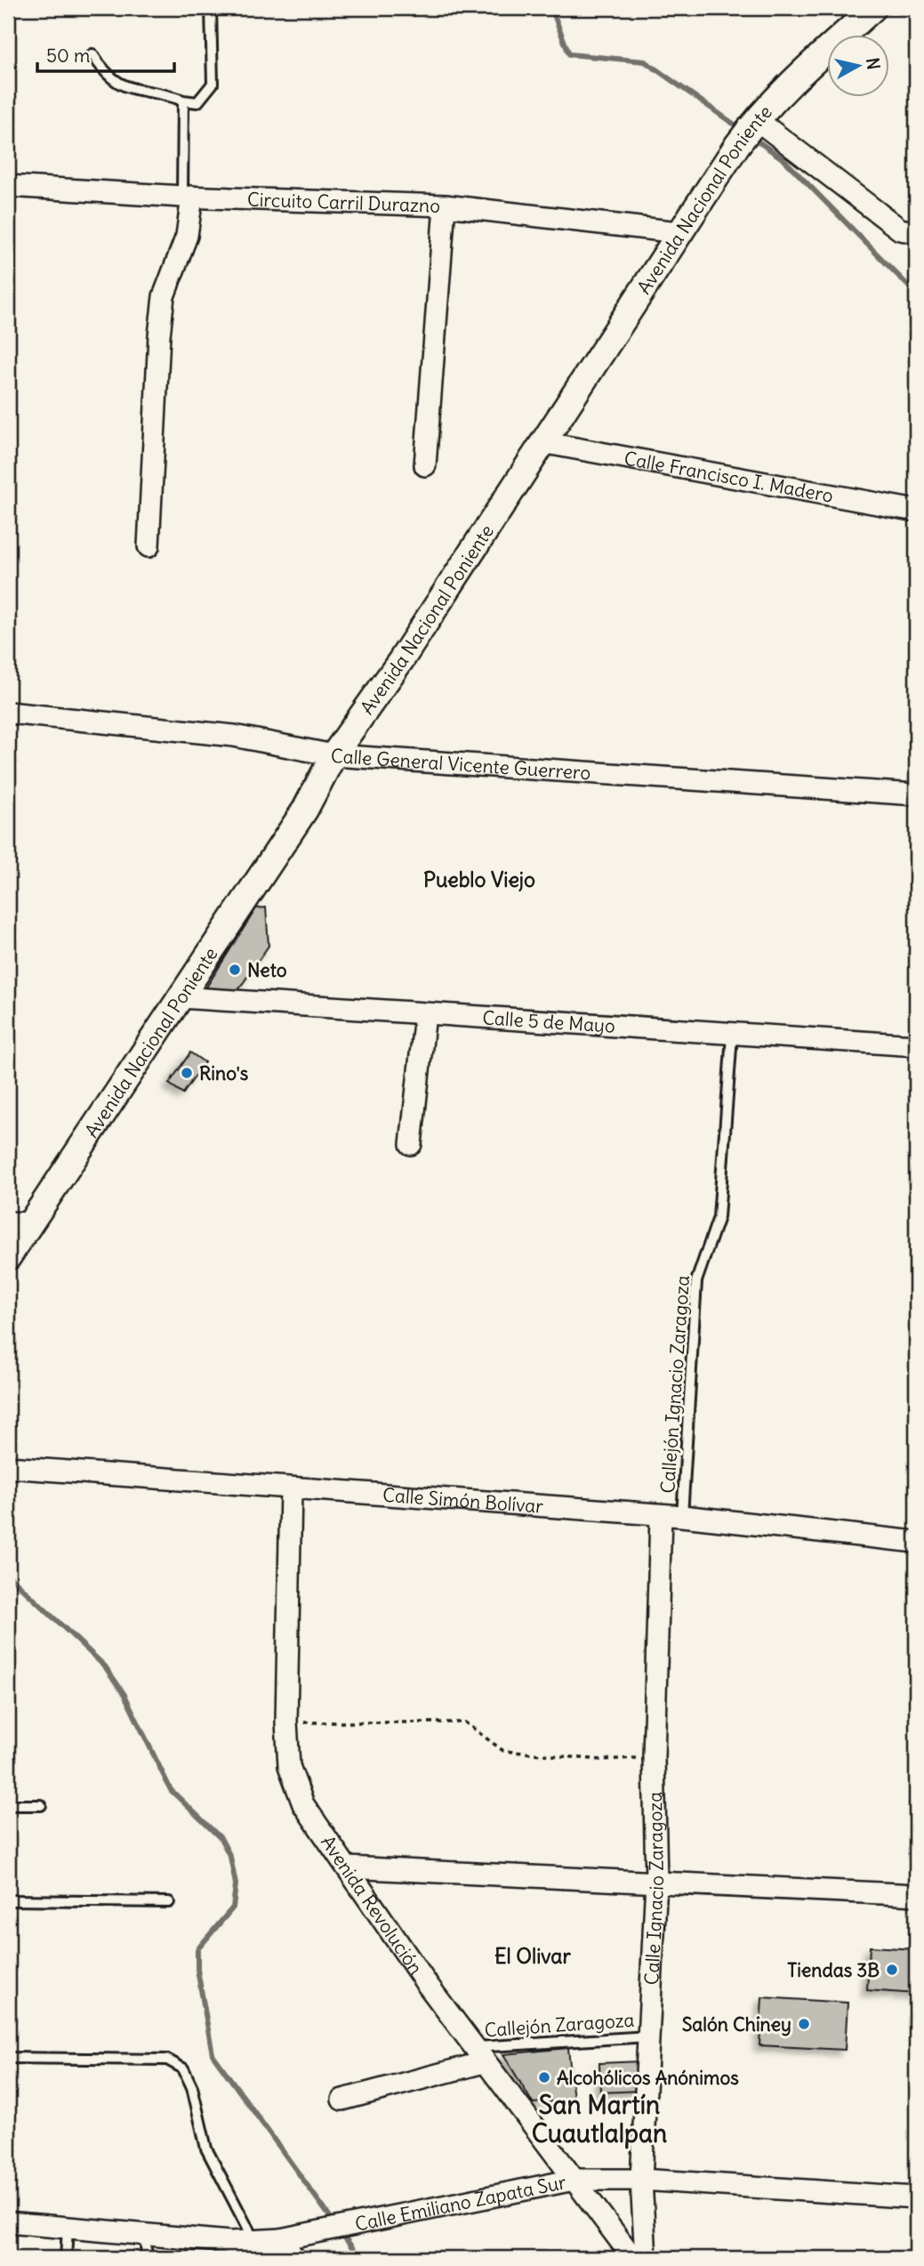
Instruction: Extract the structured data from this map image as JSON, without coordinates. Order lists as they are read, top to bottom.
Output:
{
  "streets": {
    "street": [
      "Avenida Nacional Poniente",
      "Circuito Carril Durazno",
      "Calle Francisco I. Madero",
      "Calle General Vicente Guerrero",
      "Calle 5 de Mayo",
      "Calle Simón Bolívar",
      "Calle Ignacio Zaragoza",
      "Avenida Revolución",
      "Calle Emiliano Zapata Sur"
    ],
    "lane": ["Callejón Ignacio Zaragoza", "Callejón Zaragoza"]
  },
  "crossings": [
    ["Avenida Nacional Poniente", "Circuito Carril Durazno"],
    ["Avenida Nacional Poniente", "Calle Francisco I. Madero"],
    ["Avenida Nacional Poniente", "Calle General Vicente Guerrero"],
    ["Avenida Nacional Poniente", "Calle 5 de Mayo"],
    ["Calle 5 de Mayo", "Callejón Ignacio Zaragoza"],
    ["Callejón Ignacio Zaragoza", "Calle Simón Bolívar"],
    ["Calle Simón Bolívar", "Calle Ignacio Zaragoza"],
    ["Calle Simón Bolívar", "Avenida Revolución"],
    ["Calle Ignacio Zaragoza", "Callejón Zaragoza"],
    ["Calle Ignacio Zaragoza", "Calle Emiliano Zapata Sur"],
    ["Avenida Revolución", "Callejón Zaragoza"],
    ["Avenida Revolución", "Calle Emiliano Zapata Sur"]
  ],
  "districts": ["Pueblo Viejo", "El Olivar", "San Martín Cuautlalpan"],
  "places": [
    "Neto",
    "Rino's",
    "Tiendas 3B",
    "Salón Chiney",
    "Alcohólicos Anónimos"
  ],
  "scale_bar": "50 m",
  "north": "right"
}
